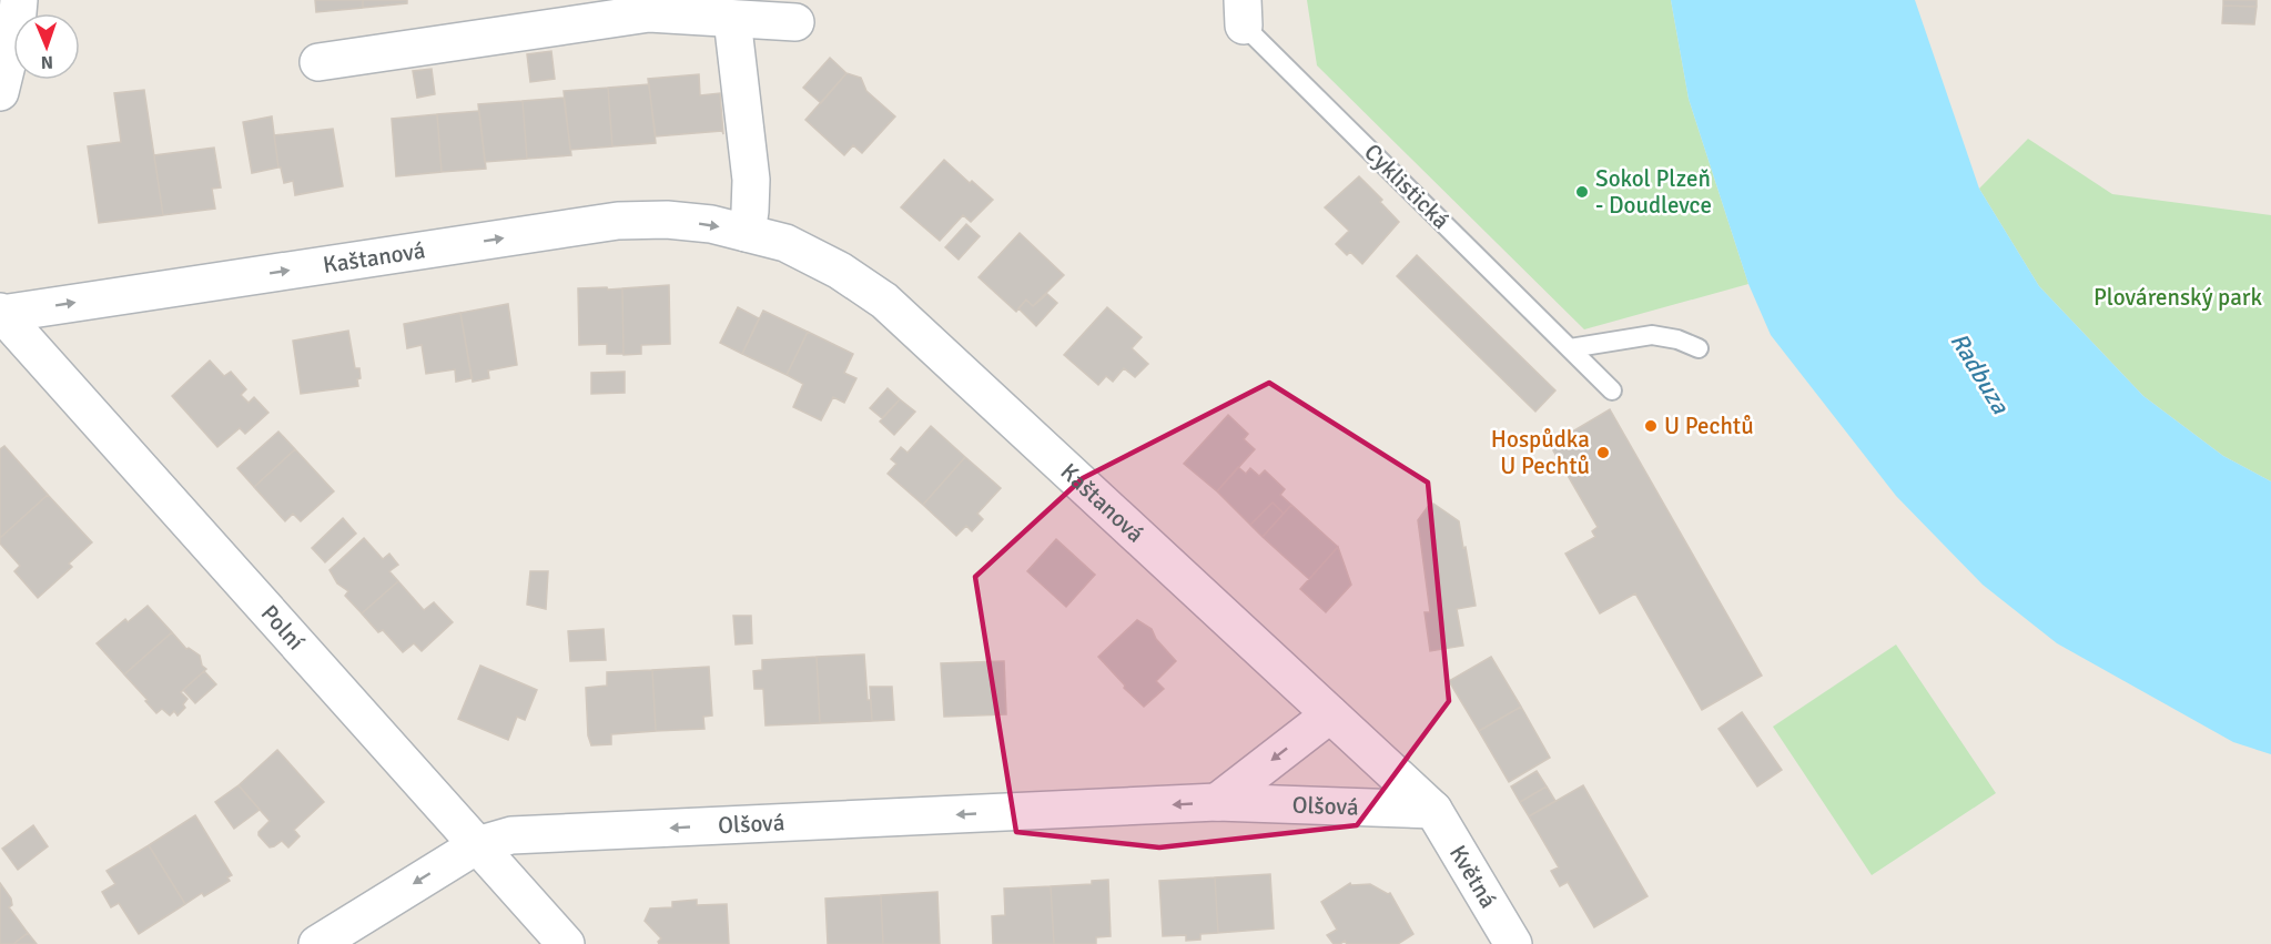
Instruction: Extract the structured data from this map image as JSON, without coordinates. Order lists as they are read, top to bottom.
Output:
{
  "streets": {
    "street": [
      "Kaštanová",
      "Polní",
      "Olšová",
      "Květná"
    ],
    "lane": ["Cyklistická"]
  },
  "crossings": [
    ["Kaštanová", "Polní"],
    ["Kaštanová", "Olšová"],
    ["Kaštanová", "Květná"],
    ["Polní", "Olšová"],
    ["Olšová", "Květná"]
  ],
  "one_way": ["Olšová"],
  "water": ["Radbuza"],
  "parks": ["Plovárenský park"],
  "places": ["Sokol Plzeň - Doudlevce", "U Pechtů", "Hospůdka U Pechtů"],
  "north": "bottom"
}
